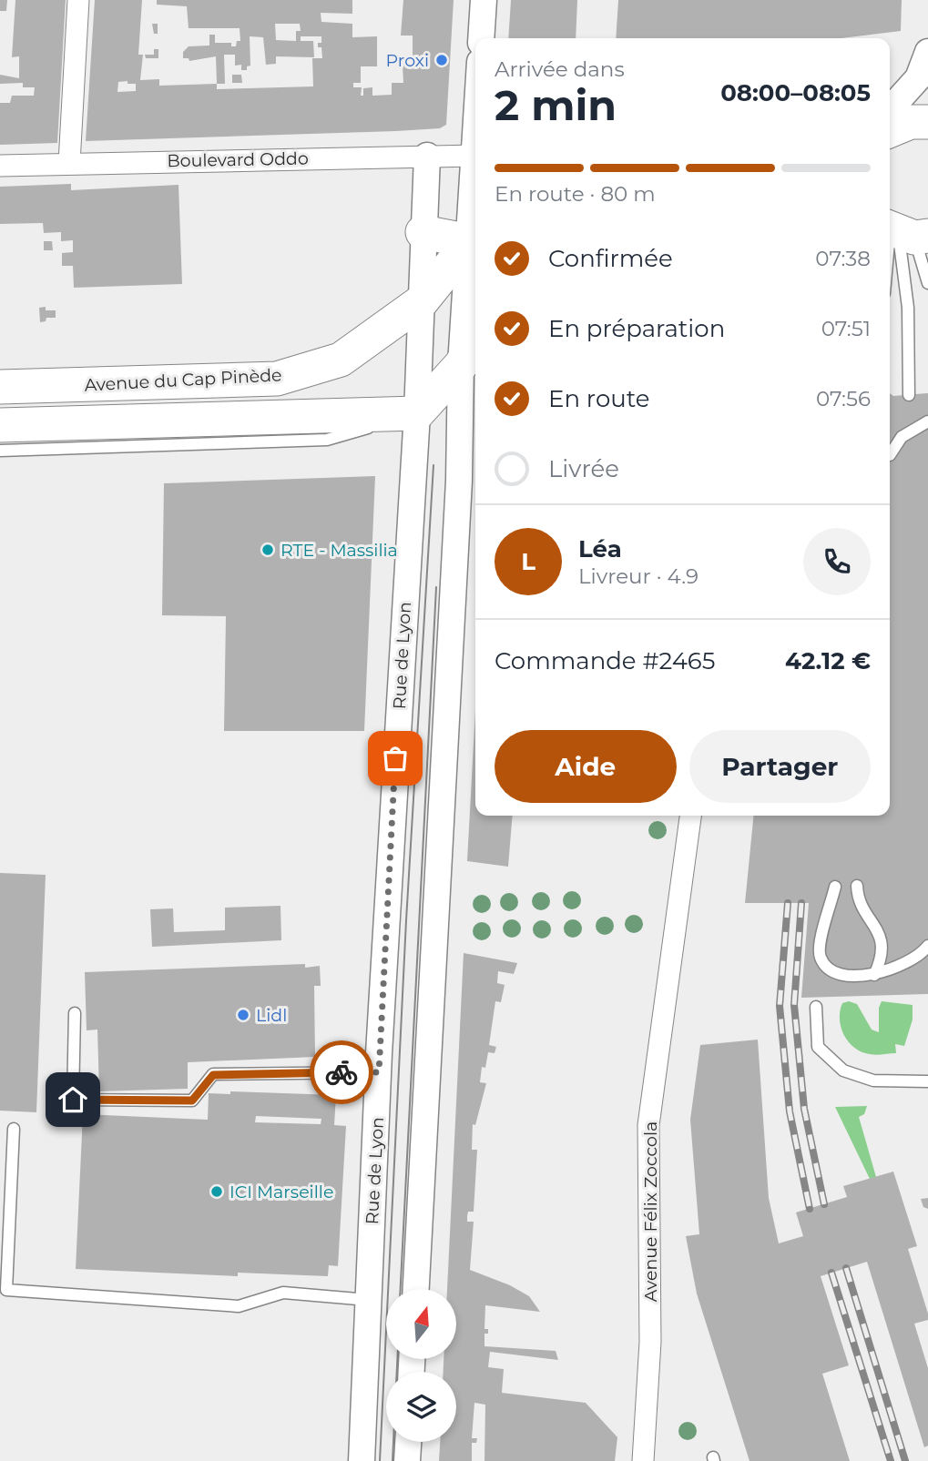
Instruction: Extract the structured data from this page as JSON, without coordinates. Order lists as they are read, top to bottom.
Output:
{
  "streets": {
    "main road": ["Avenue du Cap Pinède"],
    "street": ["Boulevard Oddo", "Rue de Lyon", "Avenue Félix Zoccola"]
  },
  "crossings": [
    ["Boulevard Oddo", "Rue de Lyon"],
    ["Avenue du Cap Pinède", "Rue de Lyon"]
  ],
  "places": [
    "Proxi",
    "RTE - Massilia",
    "Lidl",
    "ICI Marseille"
  ],
  "north": "top",
  "page": {
    "heading": ["2 min", "Arrivée dans", "08:00–08:05"],
    "panel": [
      "Léa",
      "Livreur · 4.9",
      "Commande #2465",
      "42.12 €"
    ],
    "bar": "En route · 80 m",
    "list": [
      ["Confirmée", "07:38"],
      ["En préparation", "07:51"],
      ["En route", "07:56"],
      "Livrée"
    ],
    "round": "L",
    "buttons": ["Aide", "Partager"]
  }
}
